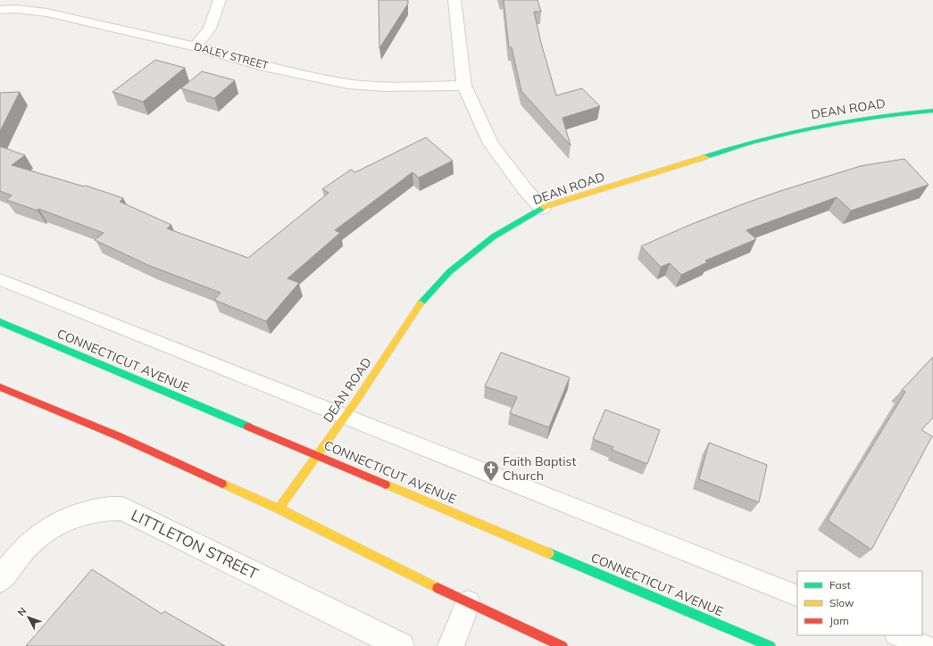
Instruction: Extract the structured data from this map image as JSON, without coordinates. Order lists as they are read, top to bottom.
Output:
{
  "streets": {
    "main road": ["DEAN ROAD", "CONNECTICUT AVENUE"],
    "street": ["DALEY STREET", "LITTLETON STREET"]
  },
  "crossings": [
    ["DEAN ROAD", "CONNECTICUT AVENUE"]
  ],
  "places": {
    "church": ["Faith Baptist Church"]
  },
  "legend": ["Fast", "Slow", "Jam"],
  "north": "top left"
}
